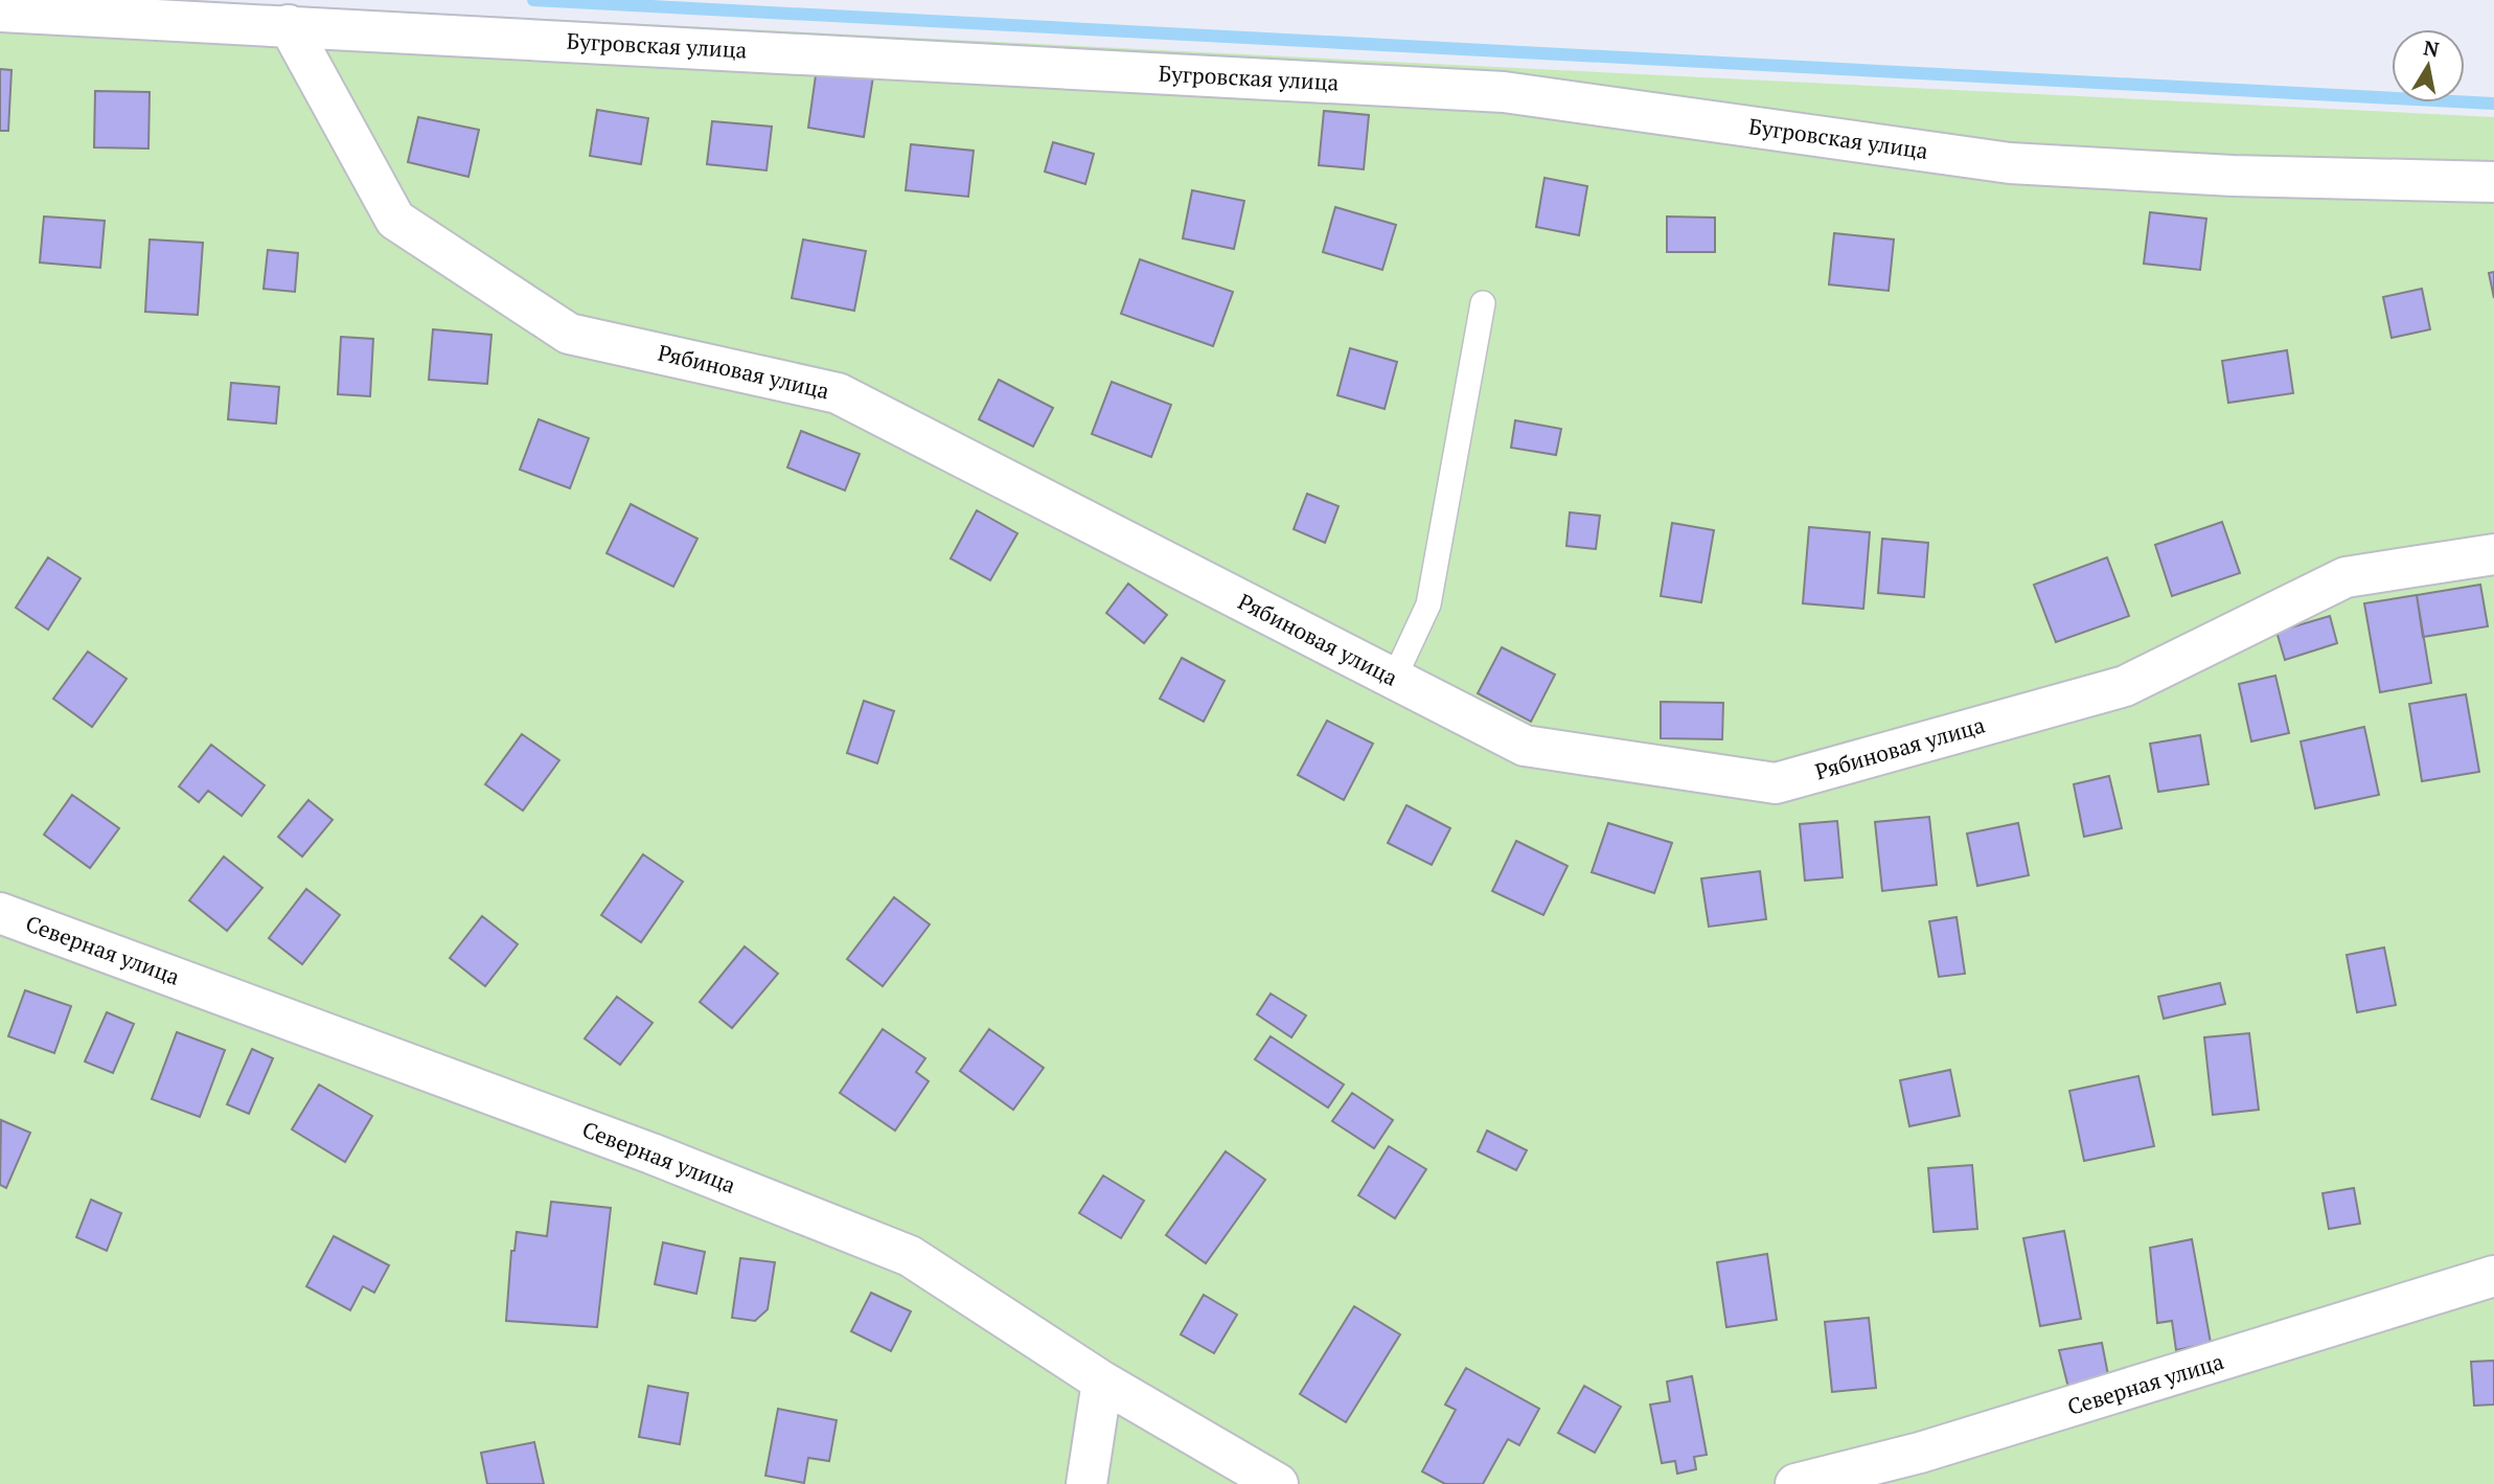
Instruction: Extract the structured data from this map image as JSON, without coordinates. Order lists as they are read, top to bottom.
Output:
{
  "streets": {
    "street": ["Бугровская улица", "Рябиновая улица", "Северная улица"]
  },
  "crossings": [
    ["Бугровская улица", "Рябиновая улица"]
  ],
  "north": "top"
}
